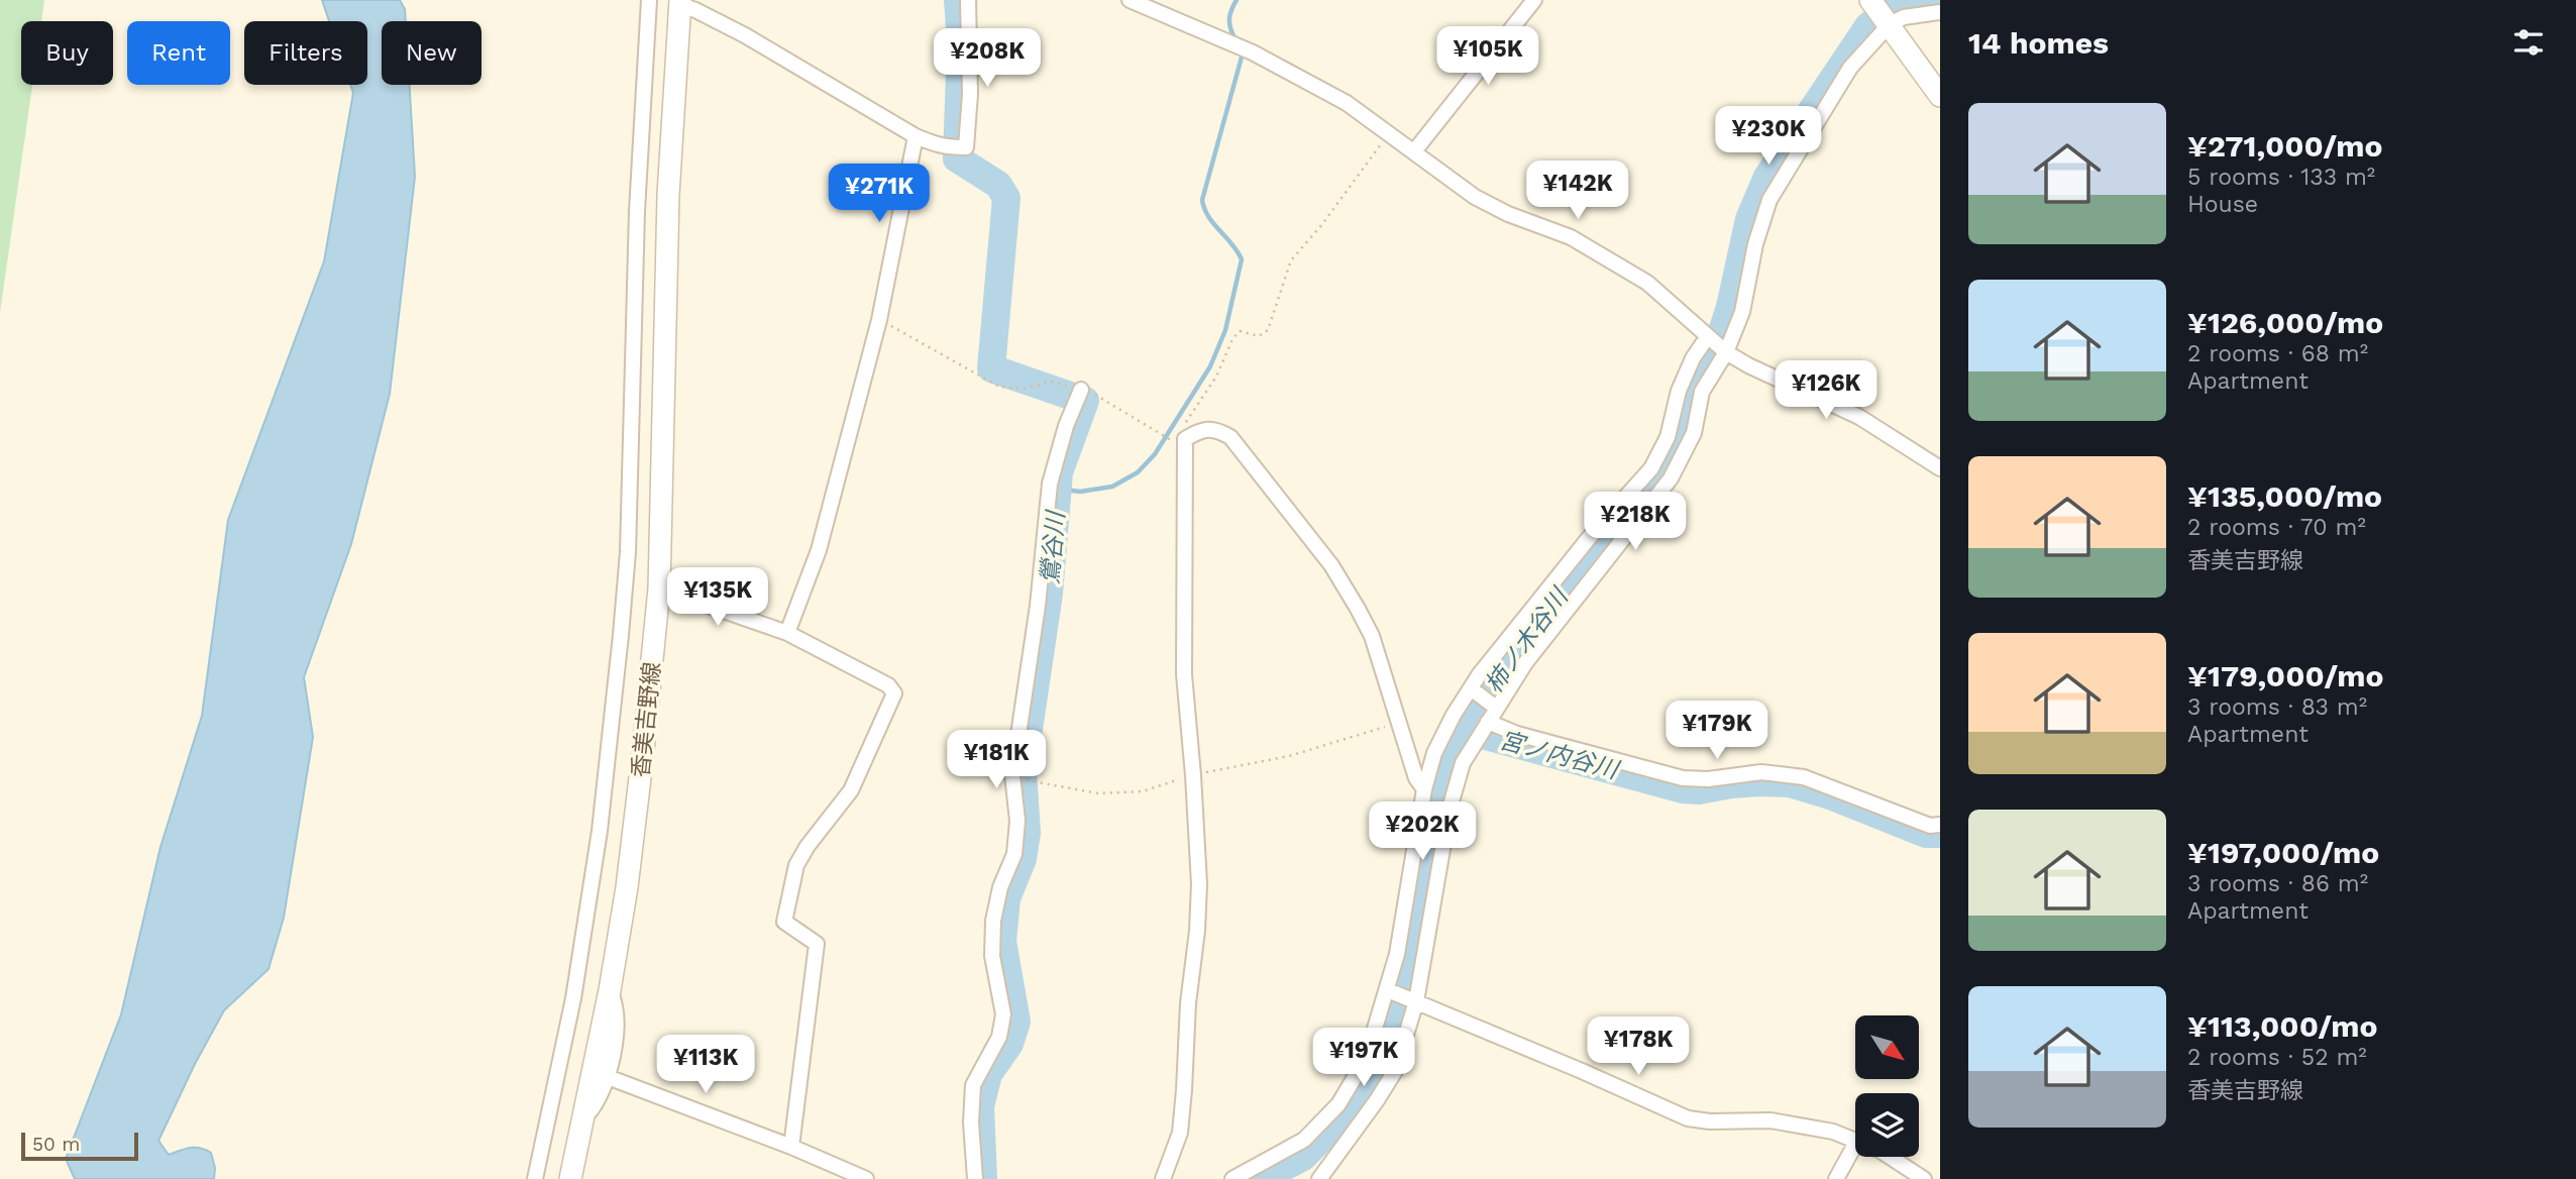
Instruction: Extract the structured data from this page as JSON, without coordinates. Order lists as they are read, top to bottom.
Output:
{
  "streets": {
    "main road": ["香美吉野線"]
  },
  "water": ["鶯谷川", "柿ノ木谷川", "宮ノ内谷川"],
  "scale_bar": "50 m",
  "north": "bottom right",
  "page": {
    "heading": "14 homes",
    "chip": [
      "Buy",
      "Rent",
      "Filters",
      "New"
    ],
    "price": [
      "¥105K",
      "¥208K",
      "¥230K",
      "¥142K",
      "¥271K",
      "¥126K",
      "¥218K",
      "¥135K",
      "¥179K",
      "¥181K",
      "¥202K",
      "¥178K",
      "¥197K",
      "¥113K"
    ],
    "list": [
      {
        "name": "¥271,000/mo",
        "note": "5 rooms · 133 m² · House"
      },
      {
        "name": "¥126,000/mo",
        "note": "2 rooms · 68 m² · Apartment"
      },
      {
        "name": "¥135,000/mo",
        "note": "2 rooms · 70 m² · 香美吉野線"
      },
      {
        "name": "¥179,000/mo",
        "note": "3 rooms · 83 m² · Apartment"
      },
      {
        "name": "¥197,000/mo",
        "note": "3 rooms · 86 m² · Apartment"
      },
      {
        "name": "¥113,000/mo",
        "note": "2 rooms · 52 m² · 香美吉野線"
      }
    ],
    "scale": "50 m"
  }
}
